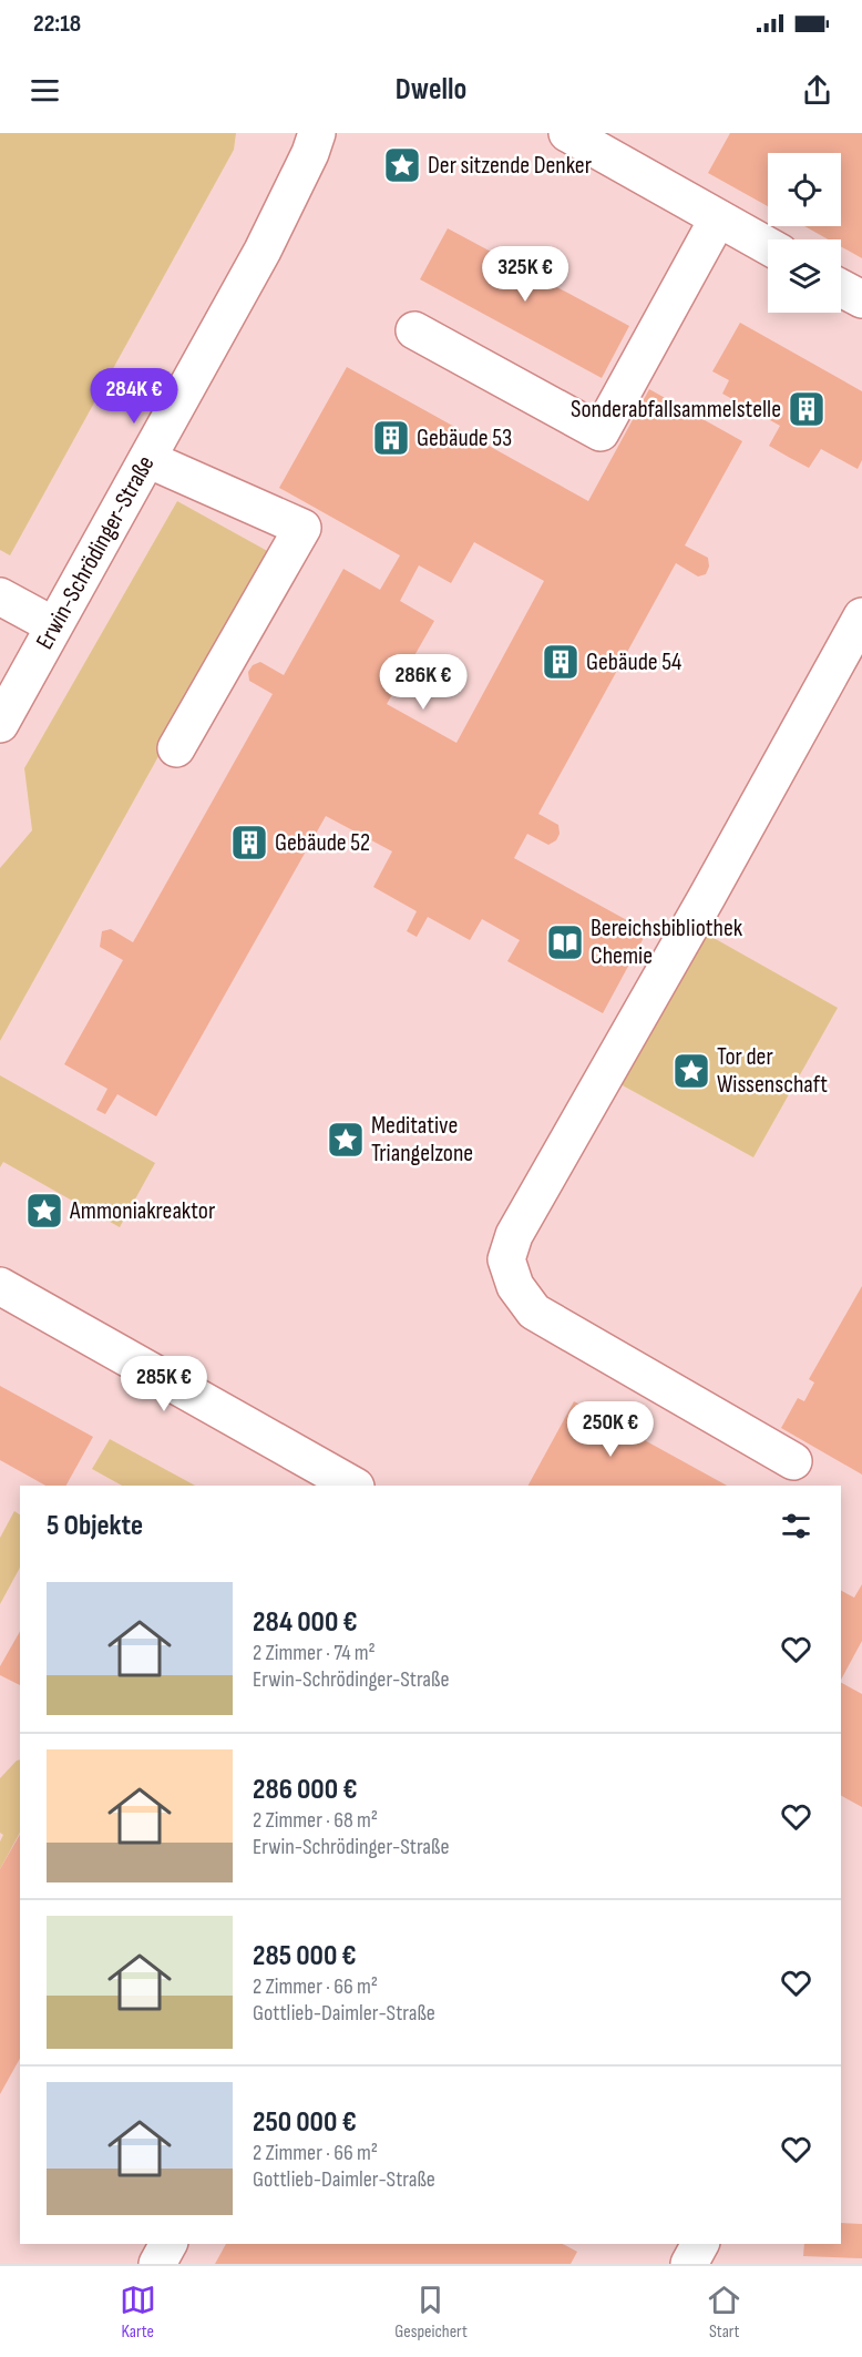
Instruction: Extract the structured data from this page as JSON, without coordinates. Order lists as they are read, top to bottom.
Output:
{
  "streets": {
    "street": ["Erwin-Schrödinger-Straße"]
  },
  "places": {
    "place": [
      "Der sitzende Denker",
      "Tor der Wissenschaft",
      "Meditative Triangelzone",
      "Ammoniakreaktor"
    ],
    "building": [
      "Sonderabfallsammelstelle",
      "Gebäude 53",
      "Gebäude 54",
      "Gebäude 52"
    ],
    "library": ["Bereichsbibliothek Chemie"]
  },
  "page": {
    "status": "22:18",
    "header": "Dwello",
    "price": [
      "325K €",
      "284K €",
      "286K €",
      "285K €",
      "250K €"
    ],
    "heading": "5 Objekte",
    "list": [
      {
        "name": "284 000 €",
        "note": "2 Zimmer · 74 m² · Erwin-Schrödinger-Straße"
      },
      {
        "name": "286 000 €",
        "note": "2 Zimmer · 68 m² · Erwin-Schrödinger-Straße"
      },
      {
        "name": "285 000 €",
        "note": "2 Zimmer · 66 m² · Gottlieb-Daimler-Straße"
      },
      {
        "name": "250 000 €",
        "note": "2 Zimmer · 66 m² · Gottlieb-Daimler-Straße"
      }
    ],
    "tabs": ["Karte", "Gespeichert", "Start"]
  }
}
